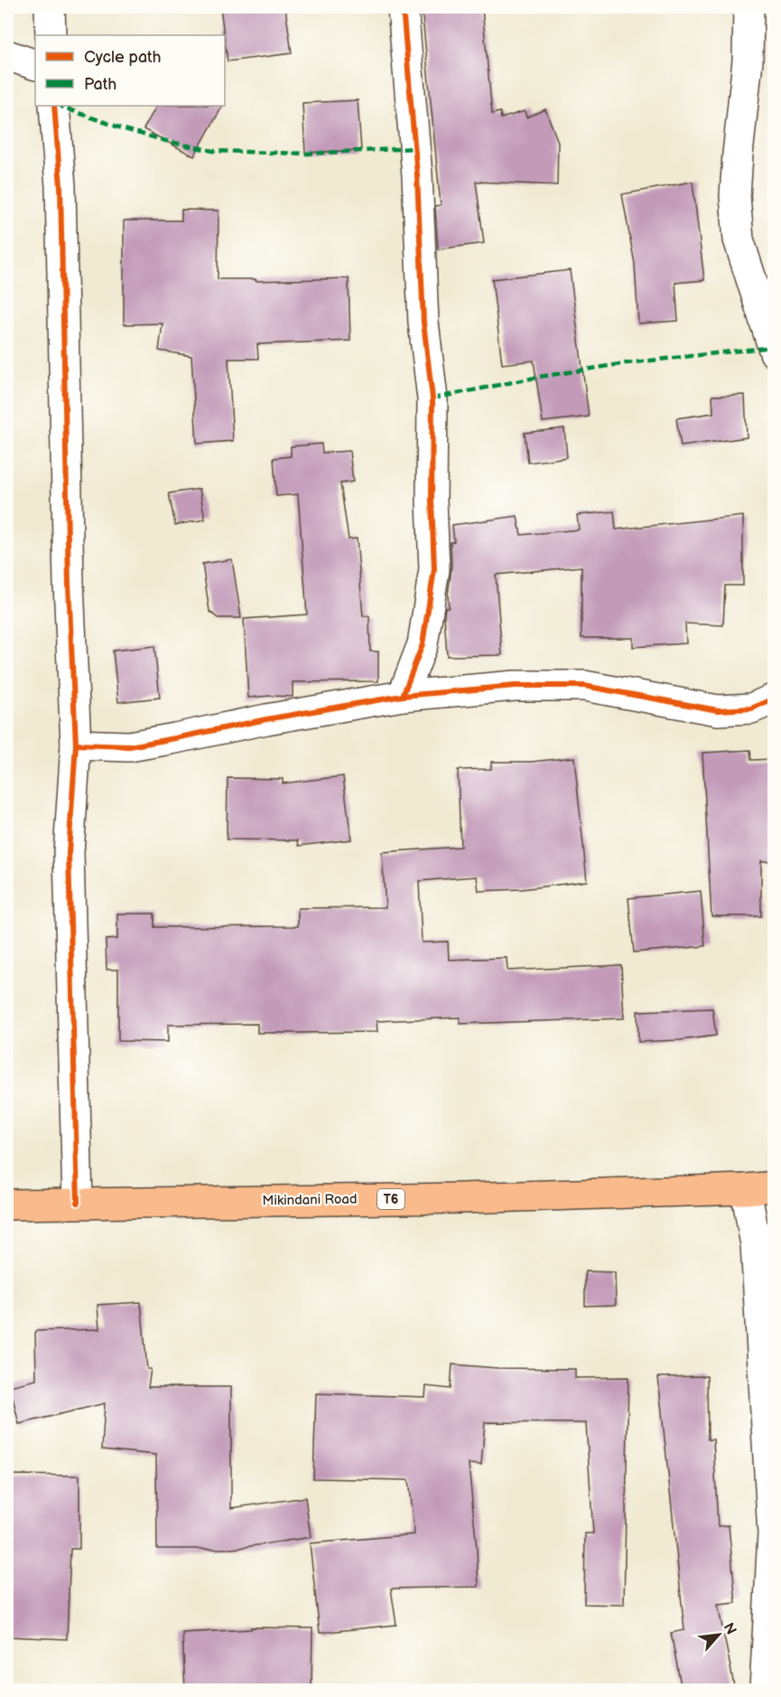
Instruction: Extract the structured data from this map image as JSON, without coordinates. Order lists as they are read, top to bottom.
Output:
{
  "streets": {
    "highway": ["T6", "Mikindani Road"]
  },
  "legend": ["Cycle path", "Path"],
  "north": "top right"
}
